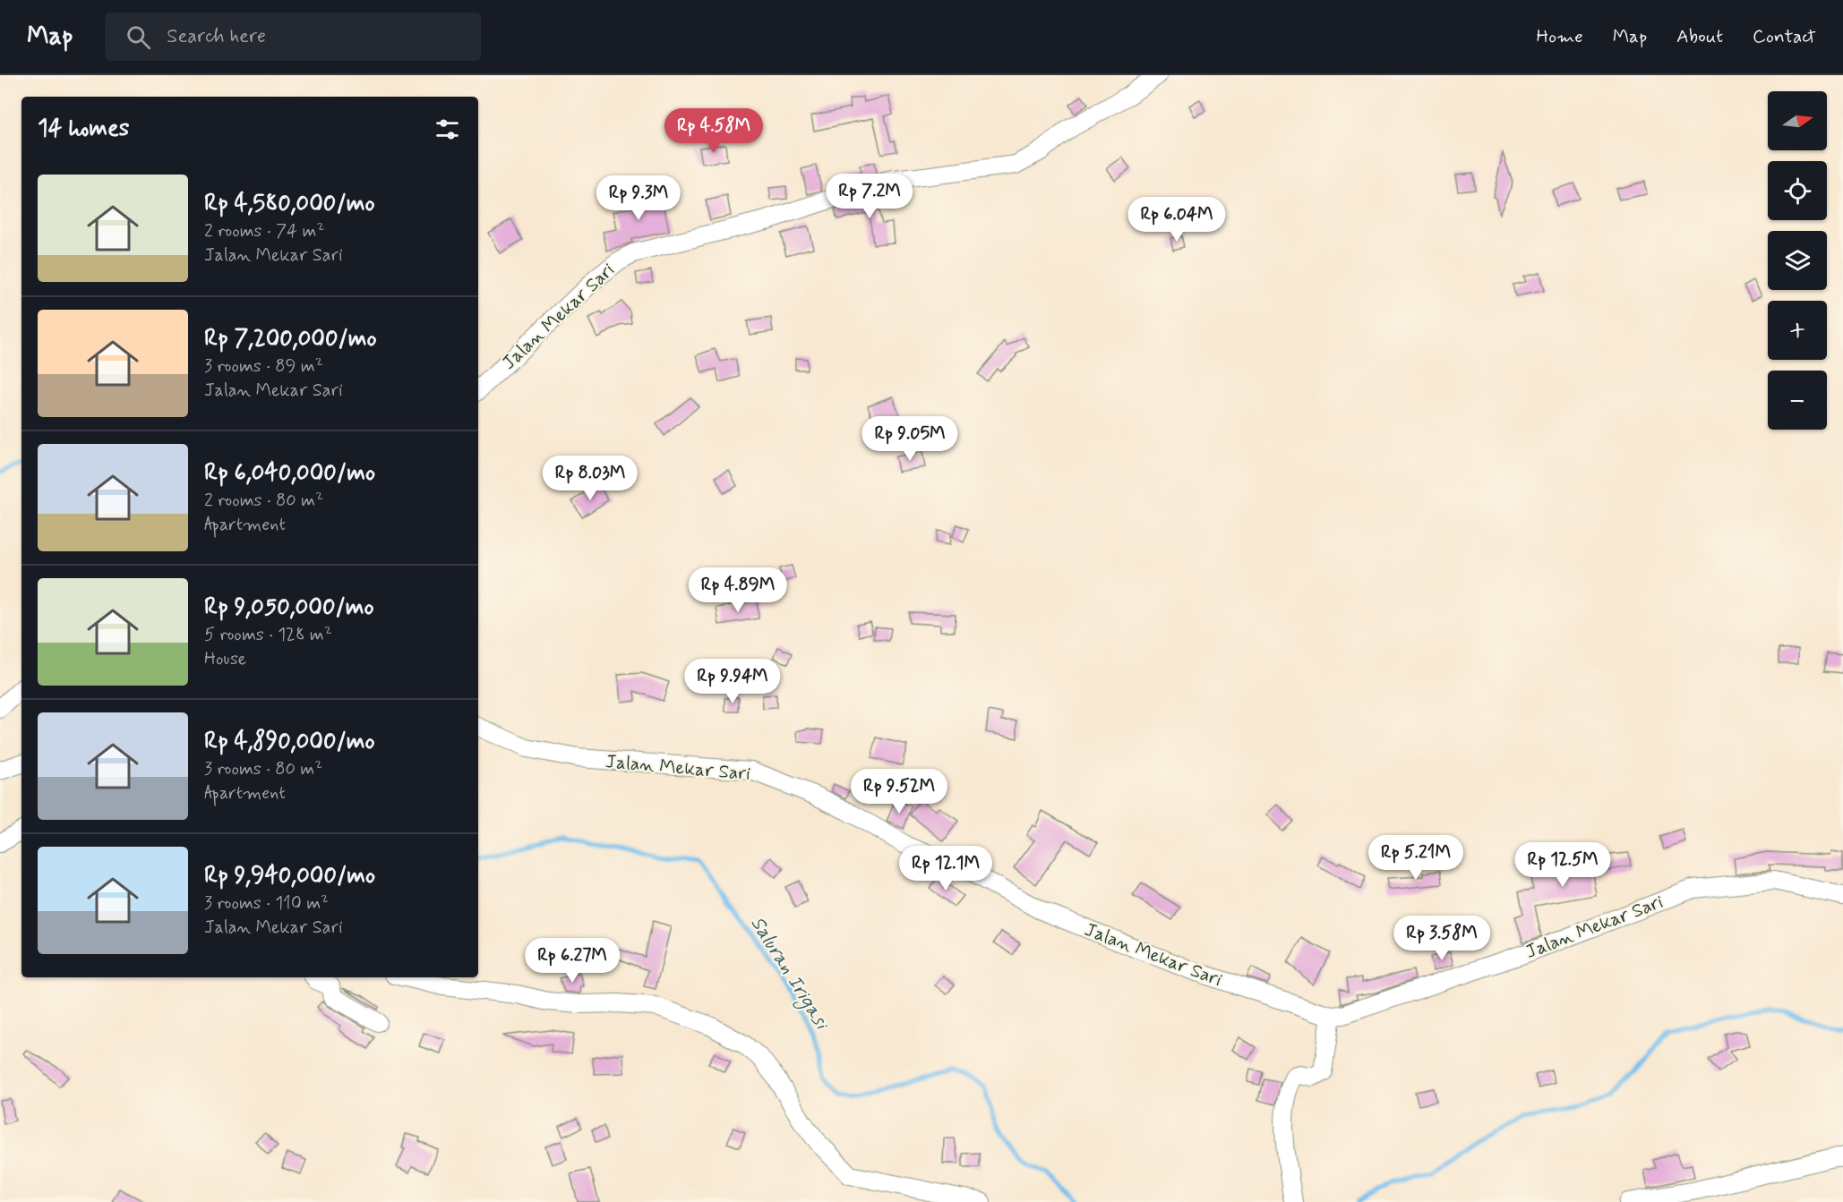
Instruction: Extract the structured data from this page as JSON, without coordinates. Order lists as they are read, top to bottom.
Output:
{
  "streets": {
    "street": ["Jalan Mekar Sari"]
  },
  "water": ["Saluran Irigasi"],
  "north": "right",
  "page": {
    "header": "Map",
    "search": "Search here",
    "nav": [
      "Home",
      "Map",
      "About",
      "Contact"
    ],
    "map_buttons": ["+", "−"],
    "heading": "14 homes",
    "price": [
      "Rp 4.58M",
      "Rp 7.2M",
      "Rp 9.3M",
      "Rp 6.04M",
      "Rp 9.05M",
      "Rp 8.03M",
      "Rp 4.89M",
      "Rp 9.94M",
      "Rp 9.52M",
      "Rp 5.21M",
      "Rp 12.5M",
      "Rp 12.1M",
      "Rp 3.58M",
      "Rp 6.27M"
    ],
    "list": [
      {
        "name": "Rp 4,580,000/mo",
        "note": "2 rooms · 74 m² · Jalan Mekar Sari"
      },
      {
        "name": "Rp 7,200,000/mo",
        "note": "3 rooms · 89 m² · Jalan Mekar Sari"
      },
      {
        "name": "Rp 6,040,000/mo",
        "note": "2 rooms · 80 m² · Apartment"
      },
      {
        "name": "Rp 9,050,000/mo",
        "note": "5 rooms · 128 m² · House"
      },
      {
        "name": "Rp 4,890,000/mo",
        "note": "3 rooms · 80 m² · Apartment"
      },
      {
        "name": "Rp 9,940,000/mo",
        "note": "3 rooms · 110 m² · Jalan Mekar Sari"
      }
    ]
  }
}
